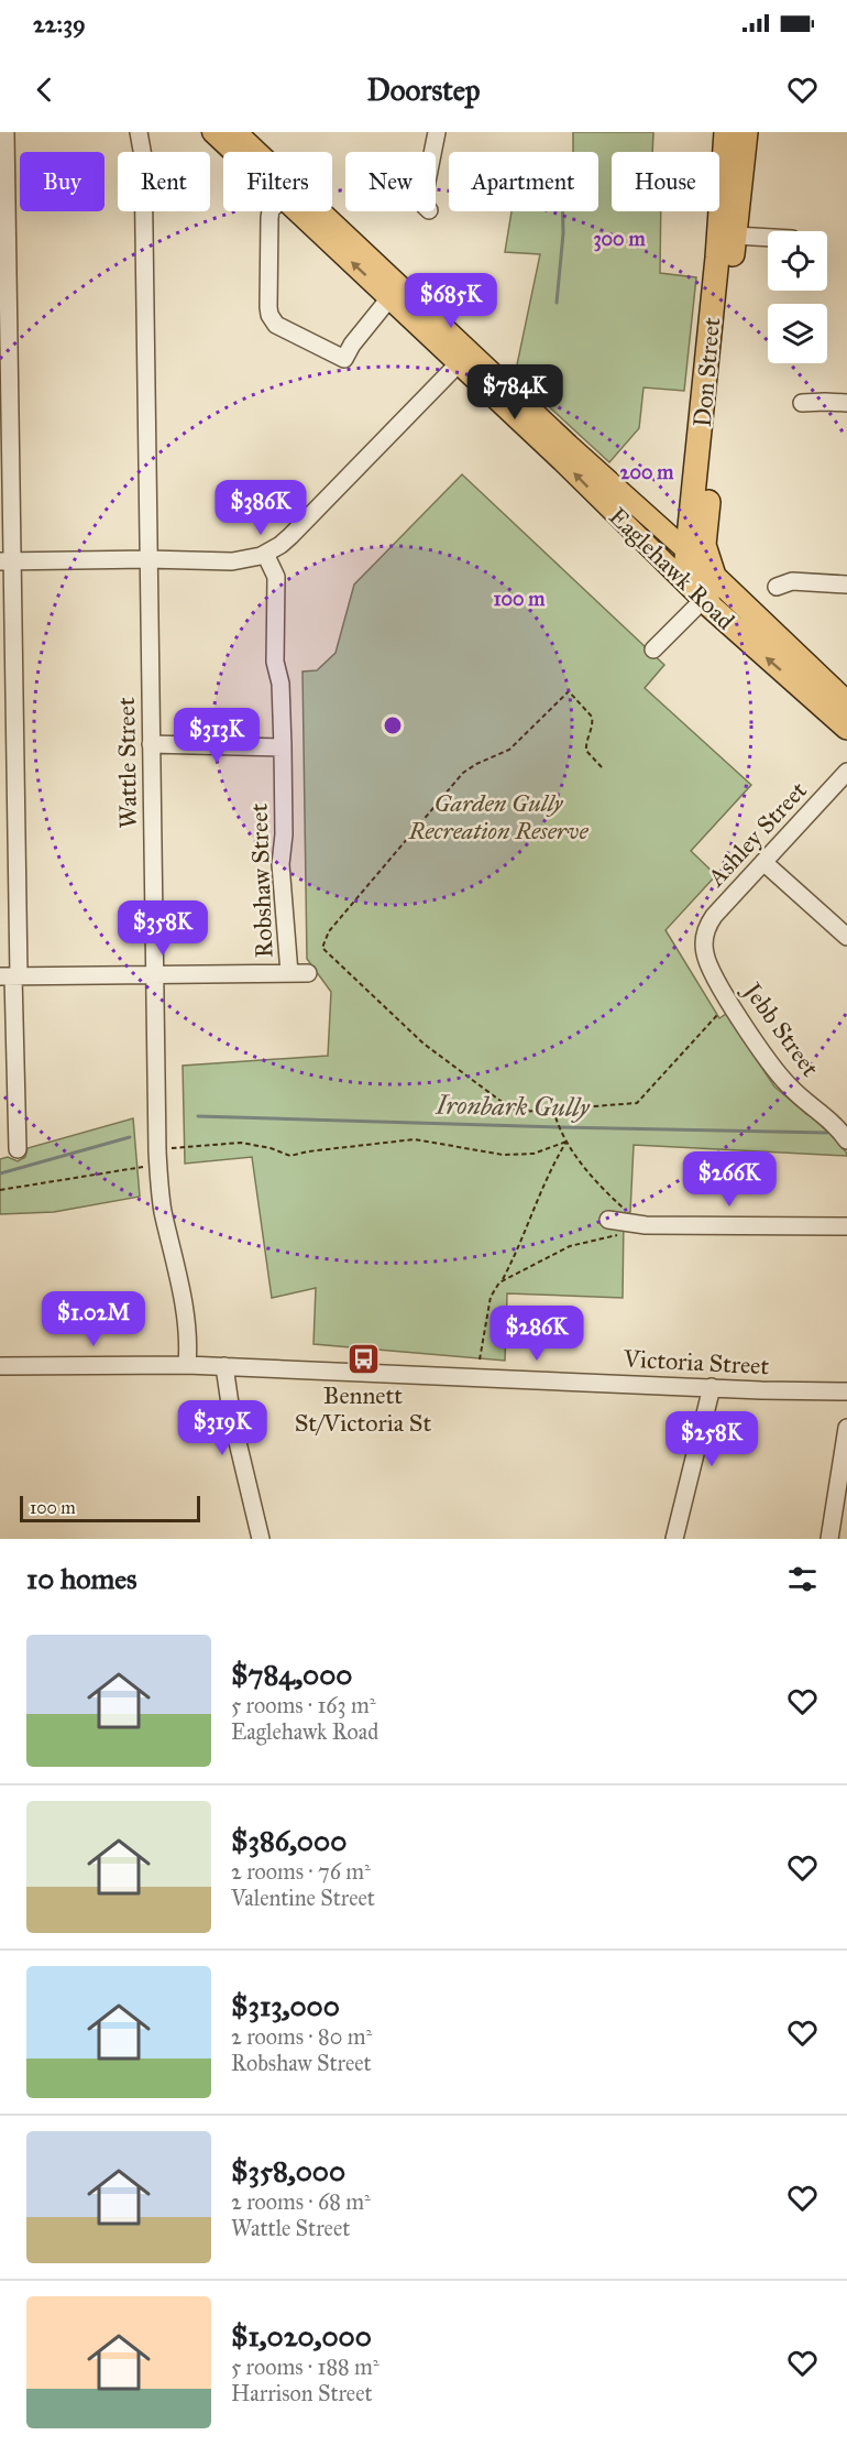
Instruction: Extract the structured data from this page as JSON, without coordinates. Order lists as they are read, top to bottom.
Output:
{
  "streets": {
    "highway": ["Don Street", "Eaglehawk Road"],
    "street": [
      "Wattle Street",
      "Ashley Street",
      "Robshaw Street",
      "Jebb Street",
      "Victoria Street"
    ]
  },
  "crossings": [
    ["Don Street", "Eaglehawk Road"],
    ["Wattle Street", "Victoria Street"],
    ["Ashley Street", "Jebb Street"]
  ],
  "water": ["Ironbark Gully"],
  "parks": ["Garden Gully Recreation Reserve"],
  "places": {
    "bus stop": ["Bennett St/Victoria St"]
  },
  "scale_bar": "100 m",
  "page": {
    "status": "22:39",
    "header": "Doorstep",
    "chip": [
      "Buy",
      "Rent",
      "Filters",
      "New",
      "Apartment",
      "House"
    ],
    "price": [
      "$685K",
      "$784K",
      "$386K",
      "$313K",
      "$358K",
      "$266K",
      "$1.02M",
      "$286K",
      "$319K",
      "$258K"
    ],
    "scale": "100 m",
    "heading": "10 homes",
    "list": [
      {
        "name": "$784,000",
        "note": "5 rooms · 163 m² · Eaglehawk Road"
      },
      {
        "name": "$386,000",
        "note": "2 rooms · 76 m² · Valentine Street"
      },
      {
        "name": "$313,000",
        "note": "2 rooms · 80 m² · Robshaw Street"
      },
      {
        "name": "$358,000",
        "note": "2 rooms · 68 m² · Wattle Street"
      },
      {
        "name": "$1,020,000",
        "note": "5 rooms · 188 m² · Harrison Street"
      }
    ]
  },
  "rings": ["300 m", "200 m", "100 m"]
}
